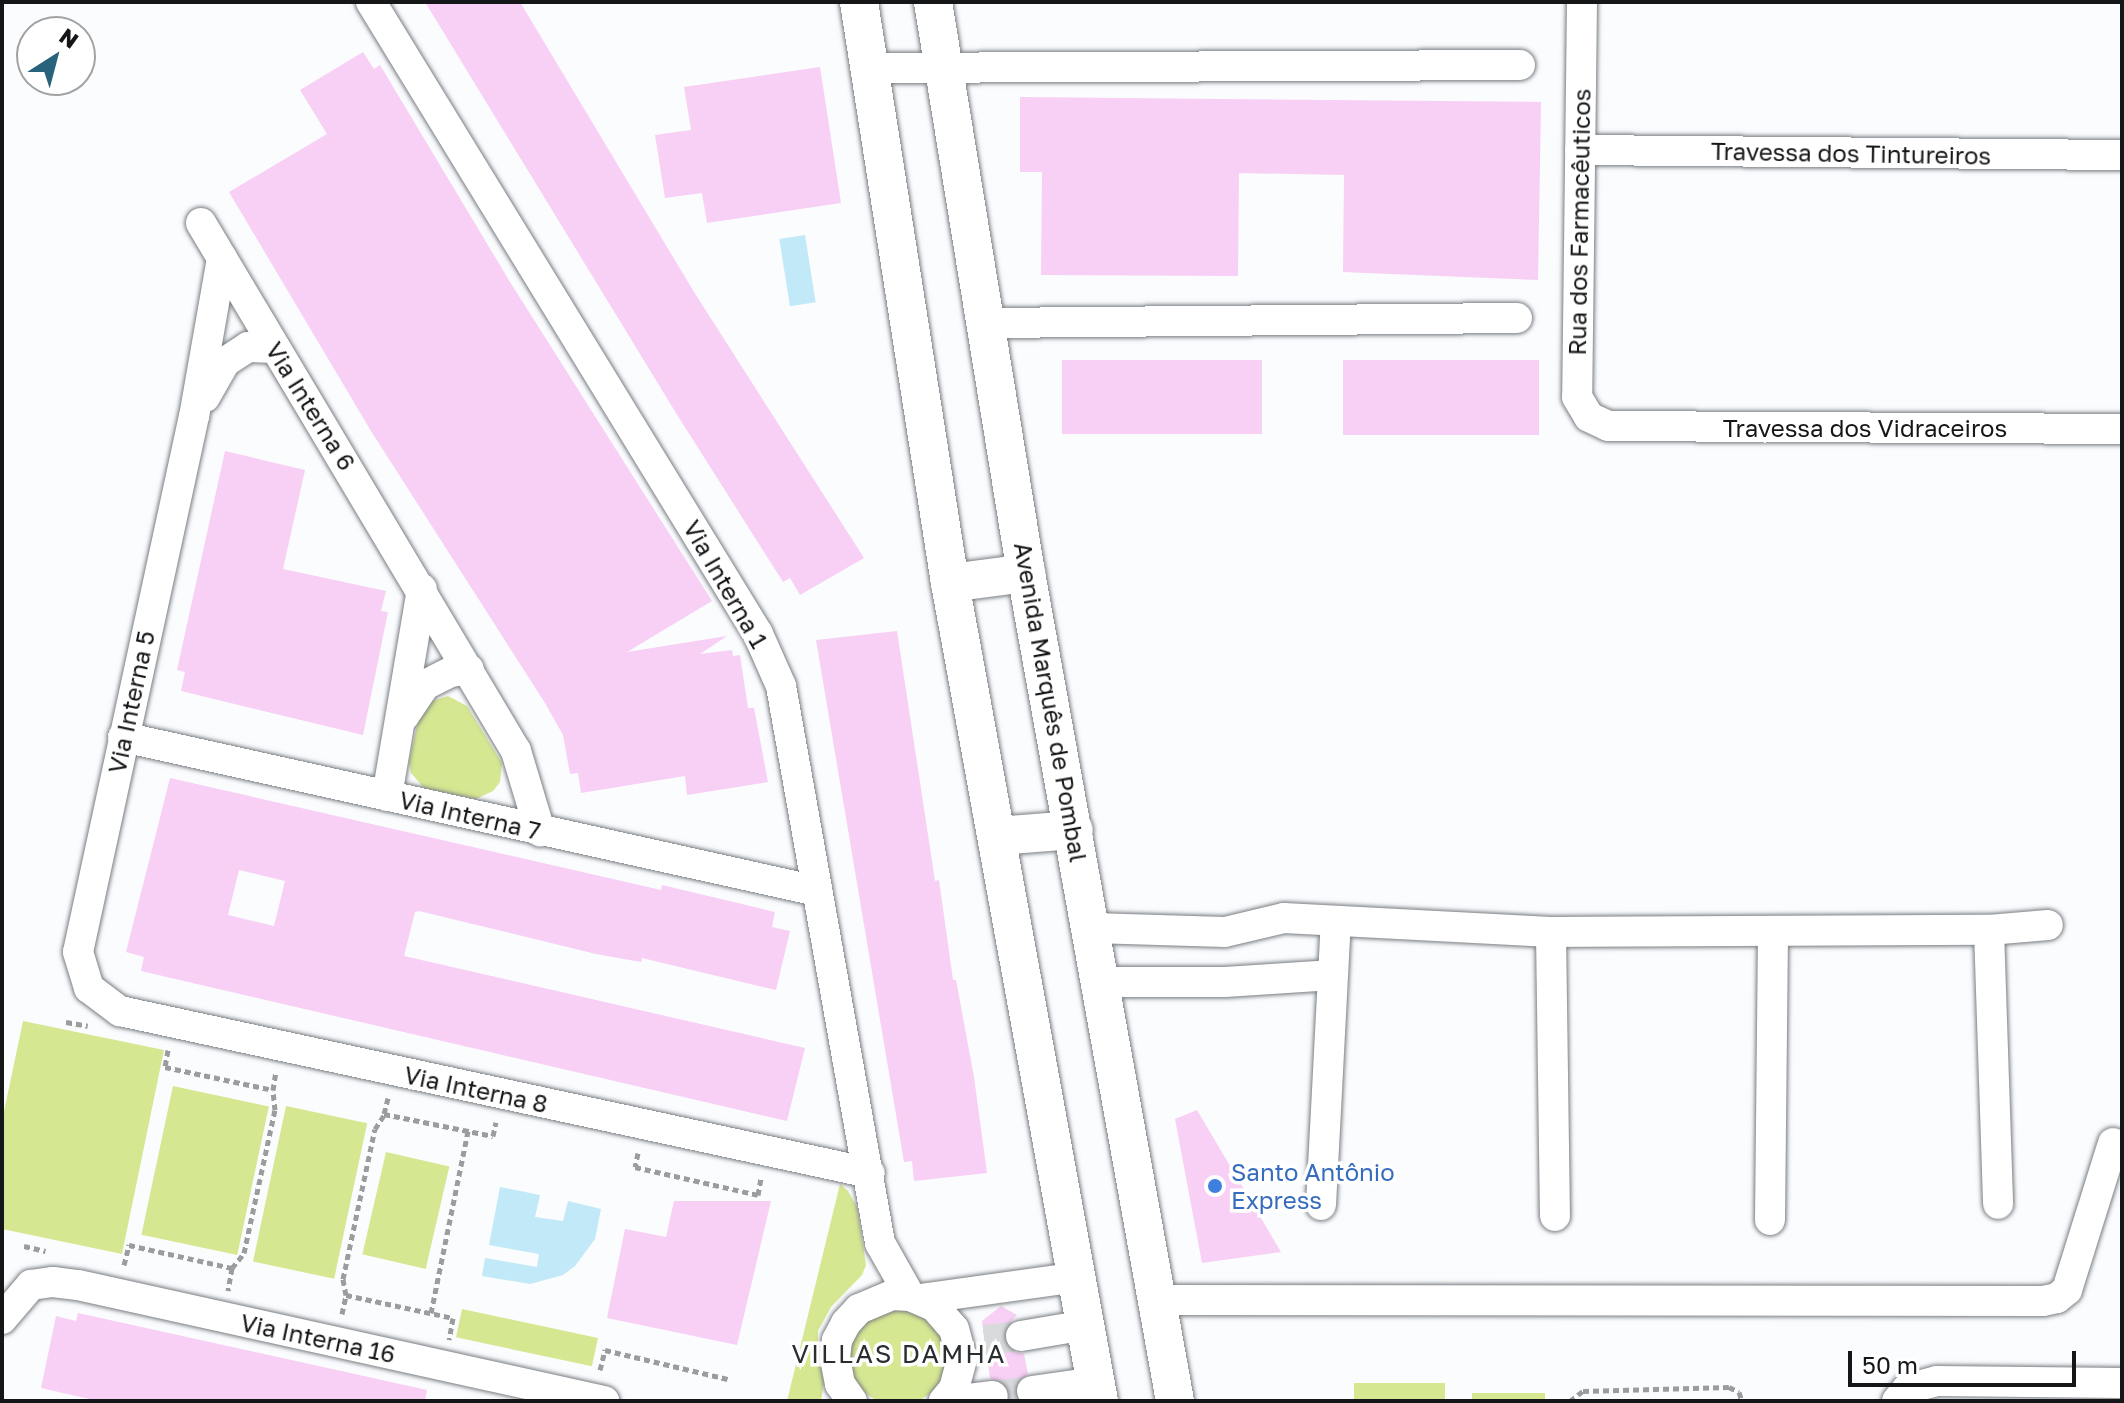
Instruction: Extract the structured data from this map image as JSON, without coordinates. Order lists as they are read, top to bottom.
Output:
{
  "streets": {
    "main road": ["Avenida Marquês de Pombal"],
    "street": [
      "Travessa dos Tintureiros",
      "Rua dos Farmacêuticos",
      "Via Interna 6",
      "Travessa dos Vidraceiros",
      "Via Interna 1",
      "Via Interna 5",
      "Via Interna 7",
      "Via Interna 8",
      "Via Interna 16"
    ]
  },
  "crossings": [
    ["Travessa dos Tintureiros", "Rua dos Farmacêuticos"],
    ["Rua dos Farmacêuticos", "Travessa dos Vidraceiros"],
    ["Via Interna 6", "Via Interna 5"],
    ["Via Interna 6", "Via Interna 7"],
    ["Via Interna 1", "Via Interna 7"],
    ["Via Interna 1", "Via Interna 8"],
    ["Via Interna 5", "Via Interna 7"],
    ["Via Interna 5", "Via Interna 8"]
  ],
  "districts": ["VILLAS DAMHA"],
  "places": ["Santo Antônio Express"],
  "scale_bar": "50 m",
  "north": "top right"
}
